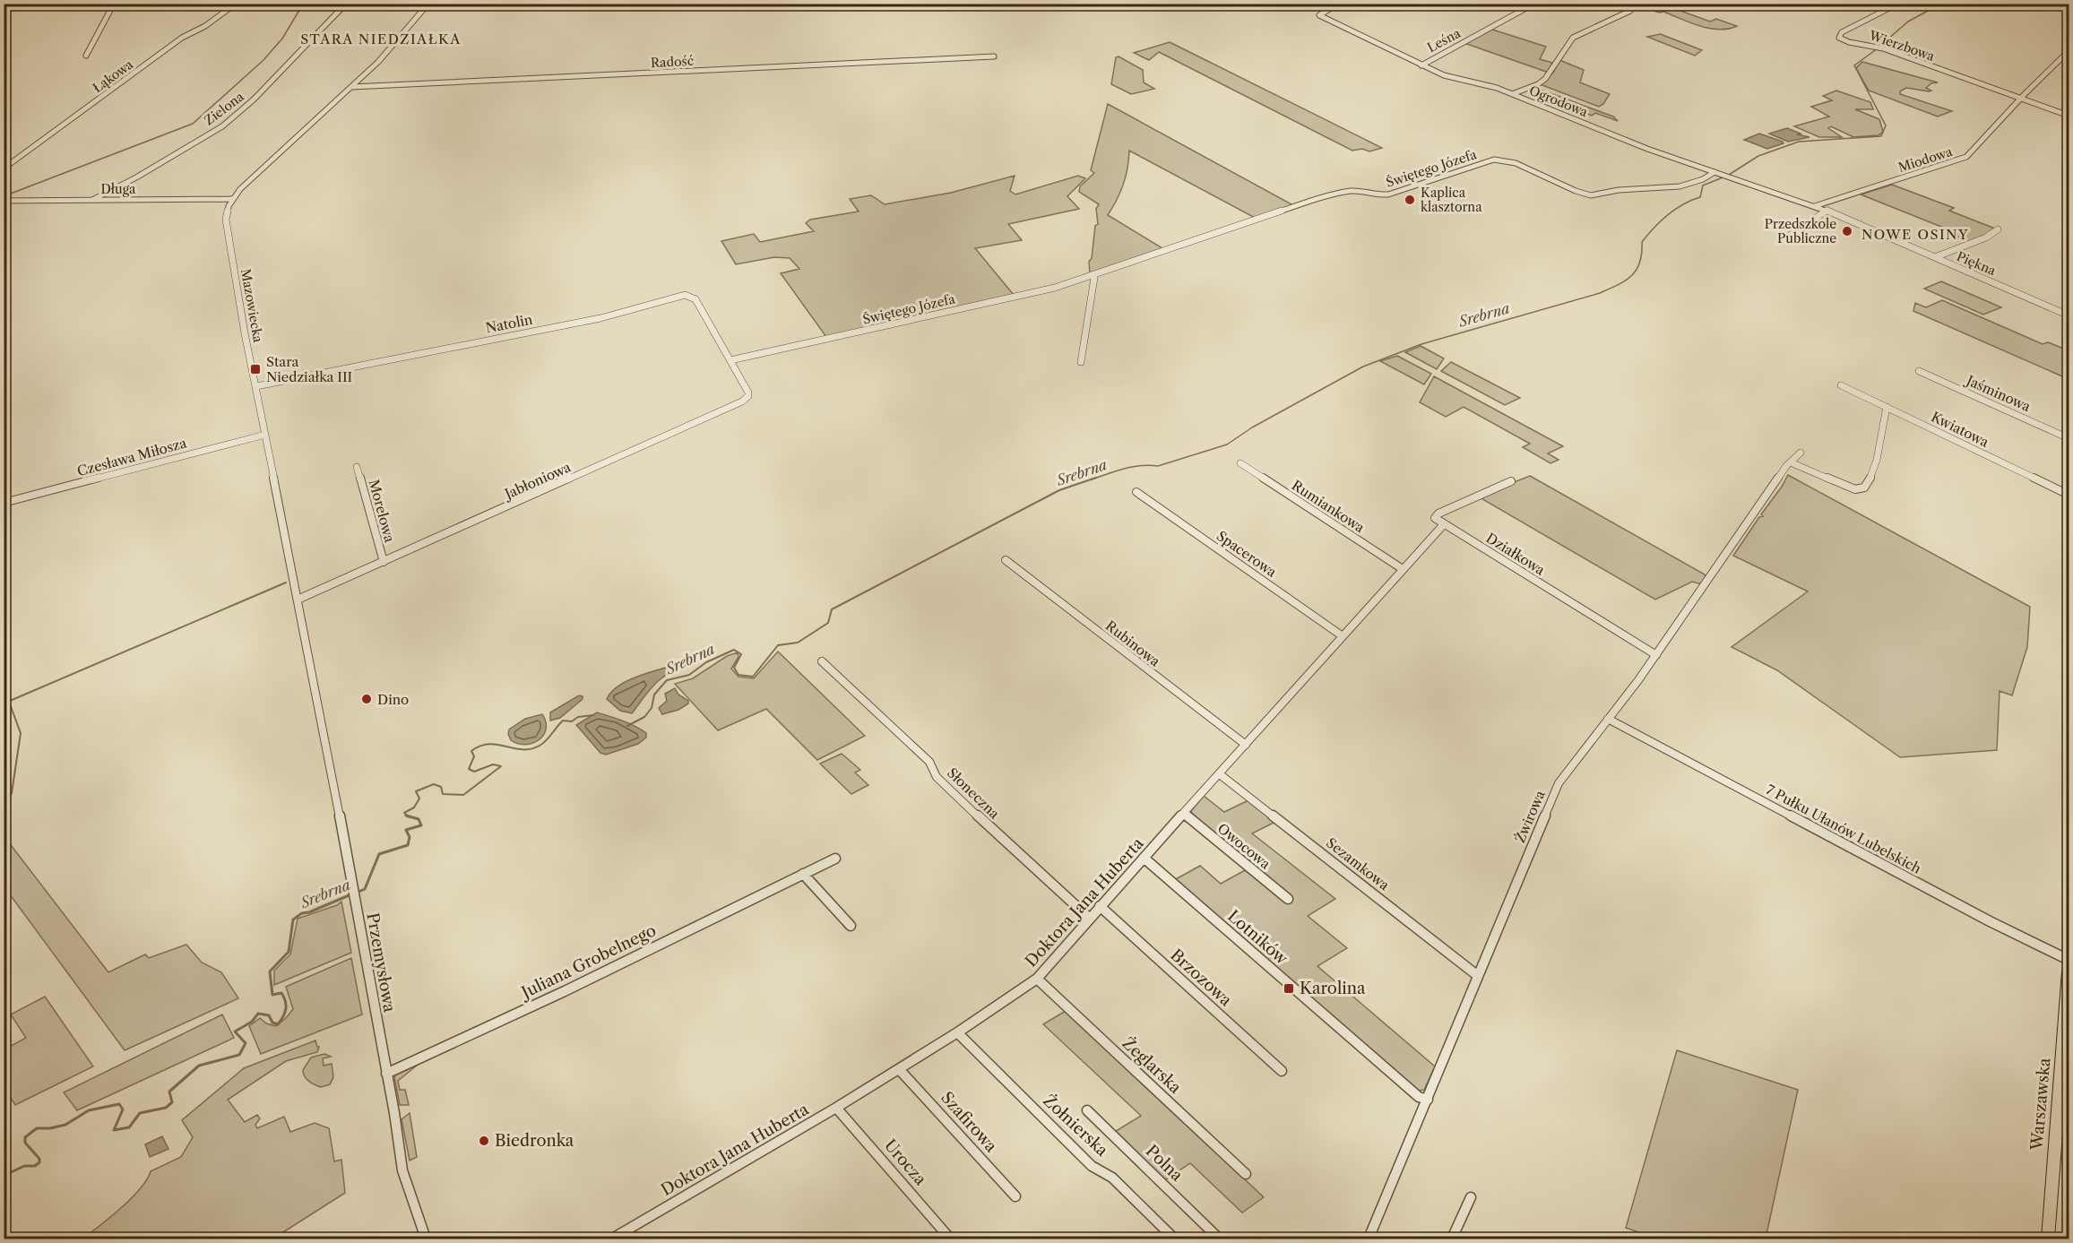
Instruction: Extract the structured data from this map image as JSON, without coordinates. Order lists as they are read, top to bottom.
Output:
{
  "streets": {
    "main road": ["Warszawska"],
    "street": [
      "Leśna",
      "Wierzbowa",
      "Radość",
      "Łąkowa",
      "Ogrodowa",
      "Zielona",
      "Miodowa",
      "Świętego Józefa",
      "Długa",
      "Piękna",
      "Mazowiecka",
      "Natolin",
      "Jaśminowa",
      "Kwiatowa",
      "Czesława Miłosza",
      "Jabłoniowa",
      "Rumiankowa",
      "Morelowa",
      "Spacerowa",
      "Działkowa",
      "Rubinowa",
      "Słoneczna",
      "Żwirowa",
      "7 Pułku Ułanów Lubelskich",
      "Owocowa",
      "Sezamkowa",
      "Doktora Jana Huberta",
      "Lotników",
      "Juliana Grobelnego",
      "Przemysłowa",
      "Brzozowa",
      "Żeglarska",
      "Szafirowa",
      "Żołnierska",
      "Urocza",
      "Polna"
    ]
  },
  "crossings": [
    ["Leśna", "Ogrodowa"],
    ["Wierzbowa", "Miodowa"],
    ["Ogrodowa", "Miodowa"],
    ["Ogrodowa", "Świętego Józefa"],
    ["Ogrodowa", "Piękna"],
    ["Zielona", "Długa"],
    ["Miodowa", "Piękna"],
    ["Świętego Józefa", "Natolin"],
    ["Świętego Józefa", "Jabłoniowa"],
    ["Długa", "Mazowiecka"],
    ["Mazowiecka", "Natolin"],
    ["Mazowiecka", "Czesława Miłosza"],
    ["Mazowiecka", "Jabłoniowa"],
    ["Mazowiecka", "Przemysłowa"],
    ["Natolin", "Jabłoniowa"],
    ["Jabłoniowa", "Morelowa"],
    ["Rumiankowa", "Doktora Jana Huberta"],
    ["Spacerowa", "Doktora Jana Huberta"],
    ["Działkowa", "Żwirowa"],
    ["Działkowa", "Doktora Jana Huberta"],
    ["Rubinowa", "Doktora Jana Huberta"],
    ["Słoneczna", "Doktora Jana Huberta"],
    ["Żwirowa", "7 Pułku Ułanów Lubelskich"],
    ["Żwirowa", "Sezamkowa"],
    ["Żwirowa", "Lotników"],
    ["Owocowa", "Doktora Jana Huberta"],
    ["Sezamkowa", "Doktora Jana Huberta"],
    ["Doktora Jana Huberta", "Lotników"],
    ["Doktora Jana Huberta", "Brzozowa"],
    ["Doktora Jana Huberta", "Żeglarska"],
    ["Doktora Jana Huberta", "Szafirowa"],
    ["Doktora Jana Huberta", "Żołnierska"],
    ["Doktora Jana Huberta", "Urocza"],
    ["Juliana Grobelnego", "Przemysłowa"]
  ],
  "districts": ["STARA NIEDZIAŁKA", "NOWE OSINY"],
  "water": ["Srebrna"],
  "places": {
    "other": [
      "Kaplica klasztorna",
      "Przedszkole Publiczne",
      "Dino",
      "Biedronka"
    ],
    "transit": ["Stara Niedziałka III", "Karolina"]
  }
}
